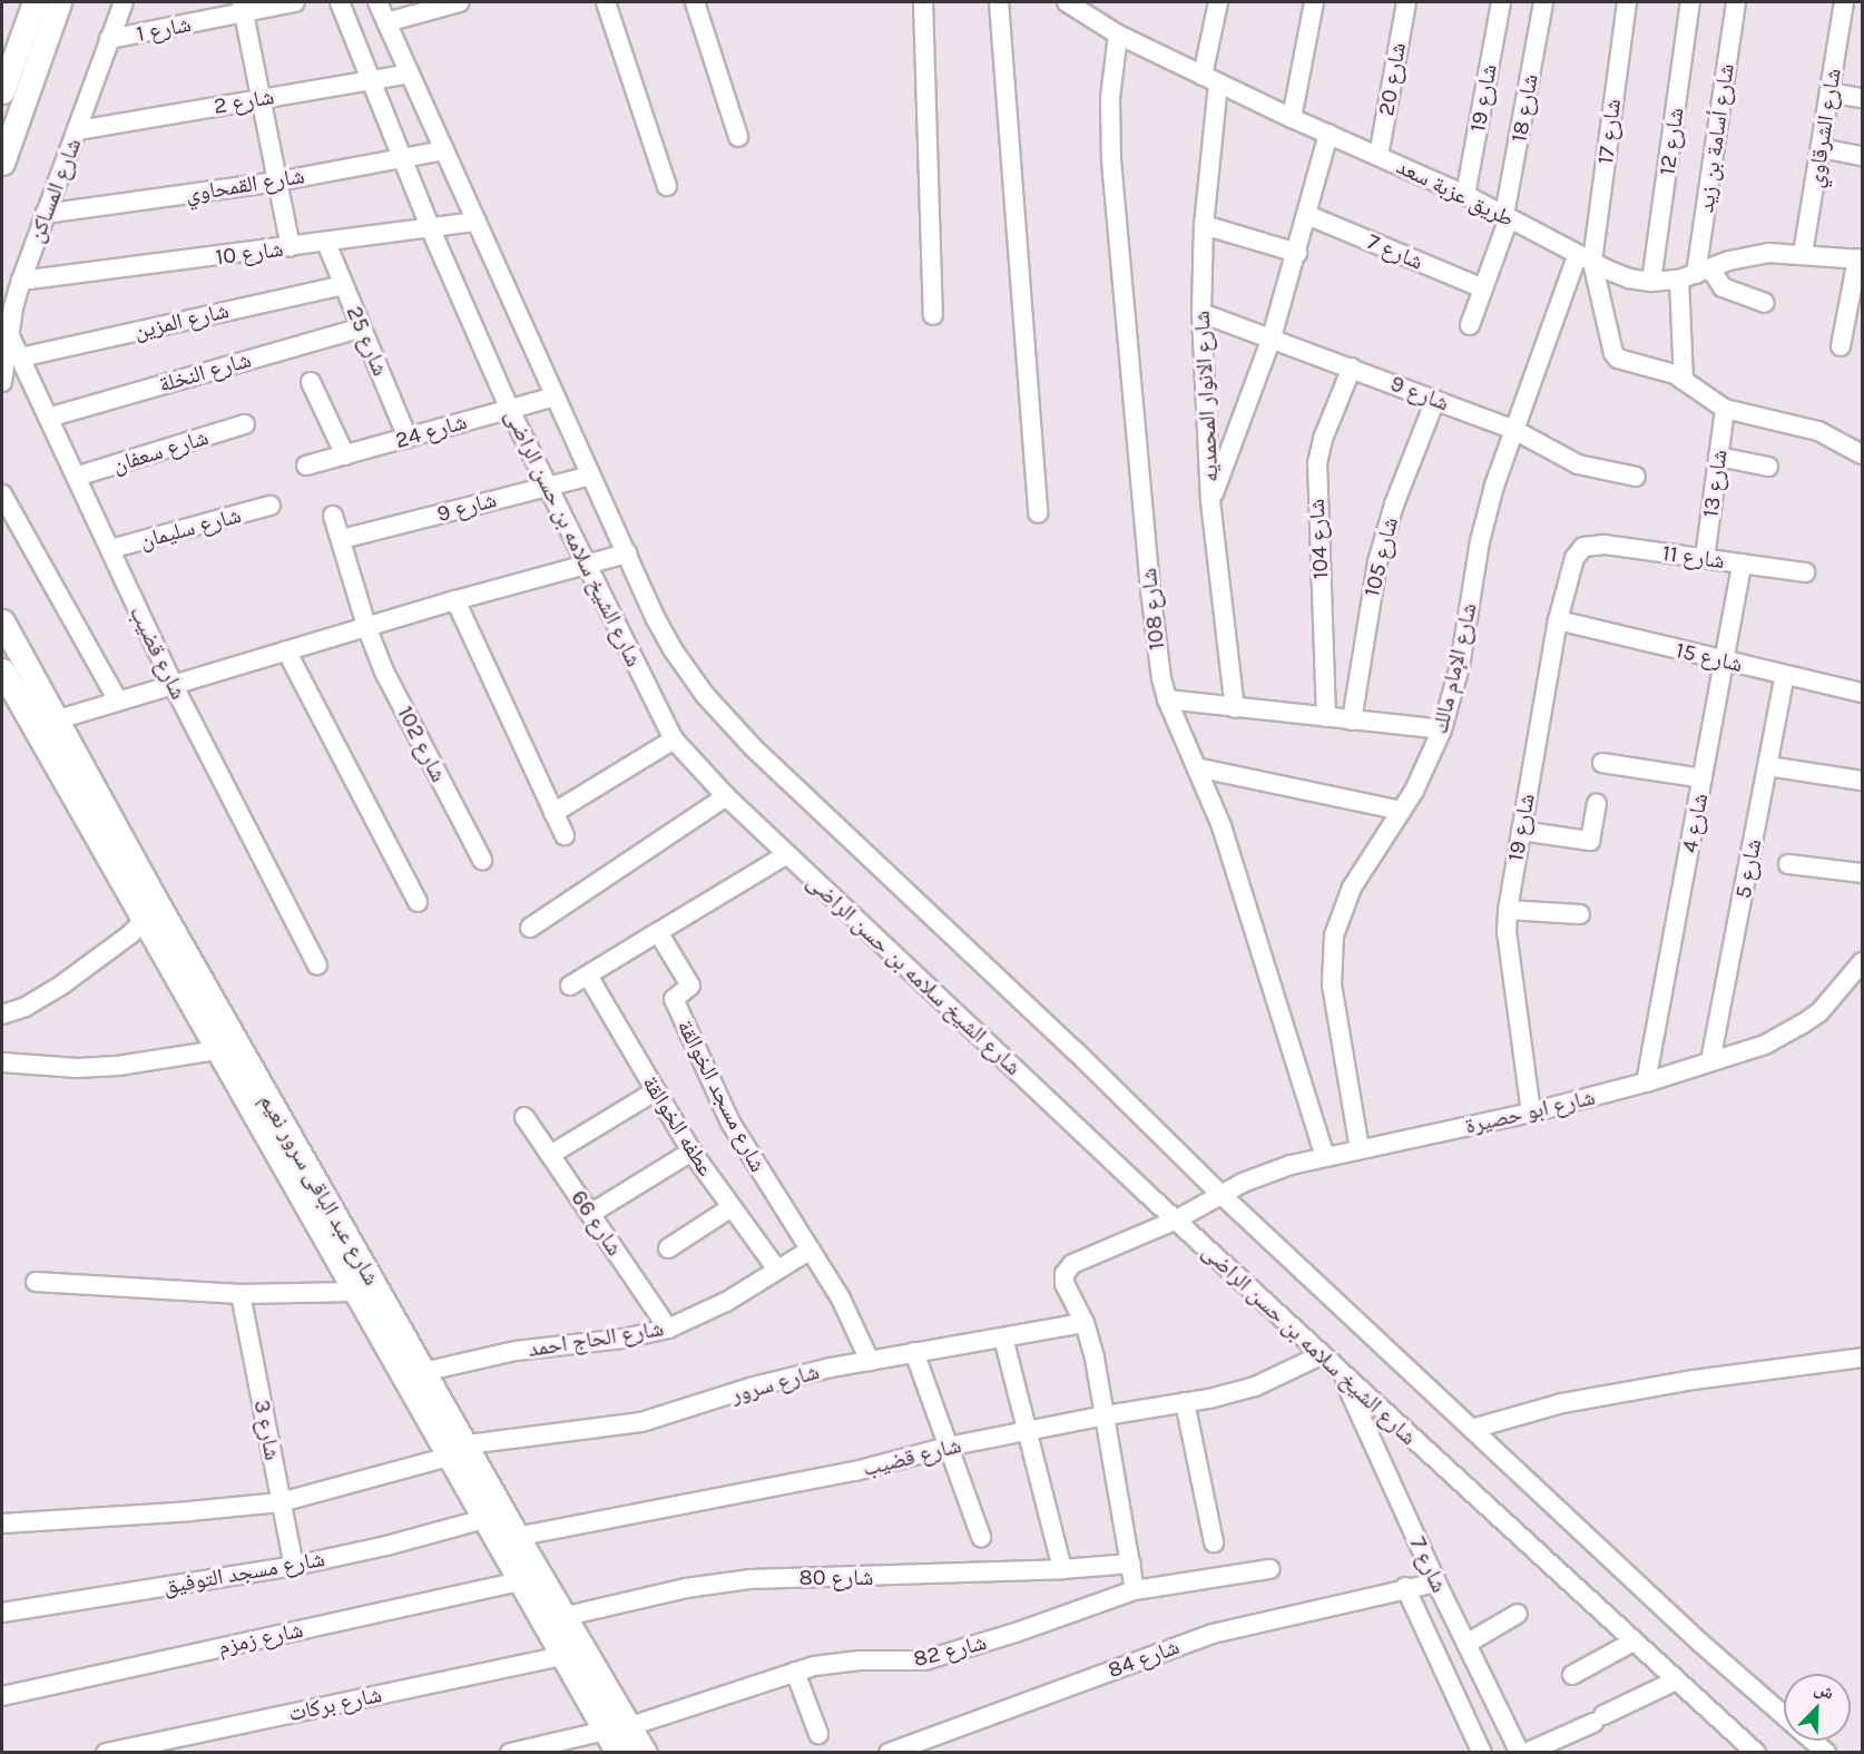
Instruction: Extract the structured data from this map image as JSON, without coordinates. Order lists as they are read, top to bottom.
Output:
{
  "streets": {
    "street": [
      "شارع 1",
      "شارع 20",
      "شارع 19",
      "شارع 2",
      "شارع 18",
      "شارع الشرقاوي",
      "شارع 17",
      "شارع أسامة بن زيد",
      "شارع 12",
      "شارع القمحاوي",
      "شارع المساكن",
      "طريق عزبة سعد",
      "شارع 7",
      "شارع 10",
      "شارع المزين",
      "شارع 25",
      "شارع النخلة",
      "شارع 9",
      "شارع الانوار المحمديه",
      "شارع 24",
      "شارع سعفان",
      "شارع 13",
      "شارع سليمان",
      "شارع الشيخ سلامه بن حسن الراضى",
      "شارع 104",
      "شارع 105",
      "شارع 11",
      "شارع 108",
      "شارع قضيب",
      "شارع 15",
      "شارع الإمام مالك",
      "شارع 102",
      "شارع 4",
      "شارع 5",
      "شارع مسجد الخوالقة",
      "شارع ابو حصيرة",
      "عطفه الخوالقة",
      "شارع عبد الباقى سرور نعيم",
      "شارع 66",
      "شارع الحاج احمد",
      "شارع سرور",
      "شارع 3",
      "شارع مسجد التوفيق",
      "شارع 80",
      "شارع زمزم",
      "شارع 82",
      "شارع 84",
      "شارع بركات"
    ]
  },
  "crossings": [
    ["شارع 1", "شارع المساكن"],
    ["شارع 20", "طريق عزبة سعد"],
    ["شارع 19", "طريق عزبة سعد"],
    ["شارع 19", "شارع 11"],
    ["شارع 19", "شارع 15"],
    ["شارع 19", "شارع ابو حصيرة"],
    ["شارع 2", "شارع المساكن"],
    ["شارع 2", "شارع الشيخ سلامه بن حسن الراضى"],
    ["شارع 18", "طريق عزبة سعد"],
    ["شارع 18", "شارع 7"],
    ["شارع الشرقاوي", "طريق عزبة سعد"],
    ["شارع 17", "طريق عزبة سعد"],
    ["شارع 17", "شارع الإمام مالك"],
    ["شارع أسامة بن زيد", "طريق عزبة سعد"],
    ["شارع 12", "طريق عزبة سعد"],
    ["شارع القمحاوي", "شارع المساكن"],
    ["شارع القمحاوي", "شارع الشيخ سلامه بن حسن الراضى"],
    ["شارع المساكن", "شارع 10"],
    ["شارع المساكن", "شارع قضيب"],
    ["طريق عزبة سعد", "شارع الانوار المحمديه"],
    ["طريق عزبة سعد", "شارع 108"],
    ["طريق عزبة سعد", "شارع الإمام مالك"],
    ["شارع 7", "شارع الشيخ سلامه بن حسن الراضى"],
    ["شارع 7", "شارع 84"],
    ["شارع 10", "شارع 25"],
    ["شارع 10", "شارع الشيخ سلامه بن حسن الراضى"],
    ["شارع المزين", "شارع 25"],
    ["شارع المزين", "شارع قضيب"],
    ["شارع 25", "شارع النخلة"],
    ["شارع 25", "شارع 24"],
    ["شارع النخلة", "شارع قضيب"],
    ["شارع 9", "شارع الانوار المحمديه"],
    ["شارع 9", "شارع الشيخ سلامه بن حسن الراضى"],
    ["شارع 9", "شارع 104"],
    ["شارع 9", "شارع 105"],
    ["شارع 9", "شارع الإمام مالك"],
    ["شارع 9", "شارع 102"],
    ["شارع 24", "شارع الشيخ سلامه بن حسن الراضى"],
    ["شارع سعفان", "شارع قضيب"],
    ["شارع 13", "شارع 11"],
    ["شارع سليمان", "شارع قضيب"],
    ["شارع الشيخ سلامه بن حسن الراضى", "شارع قضيب"],
    ["شارع الشيخ سلامه بن حسن الراضى", "شارع ابو حصيرة"],
    ["شارع 11", "شارع 4"],
    ["شارع 108", "شارع ابو حصيرة"],
    ["شارع قضيب", "شارع عبد الباقى سرور نعيم"],
    ["شارع 15", "شارع 4"],
    ["شارع 15", "شارع 5"],
    ["شارع الإمام مالك", "شارع ابو حصيرة"],
    ["شارع 4", "شارع ابو حصيرة"],
    ["شارع 5", "شارع ابو حصيرة"],
    ["شارع مسجد الخوالقة", "شارع الحاج احمد"],
    ["شارع مسجد الخوالقة", "شارع سرور"],
    ["شارع ابو حصيرة", "شارع سرور"],
    ["عطفه الخوالقة", "شارع الحاج احمد"],
    ["شارع عبد الباقى سرور نعيم", "شارع الحاج احمد"],
    ["شارع عبد الباقى سرور نعيم", "شارع سرور"],
    ["شارع عبد الباقى سرور نعيم", "شارع مسجد التوفيق"],
    ["شارع عبد الباقى سرور نعيم", "شارع 80"],
    ["شارع عبد الباقى سرور نعيم", "شارع زمزم"],
    ["شارع عبد الباقى سرور نعيم", "شارع 82"],
    ["شارع عبد الباقى سرور نعيم", "شارع بركات"],
    ["شارع 66", "شارع الحاج احمد"],
    ["شارع سرور", "شارع 3"],
    ["شارع 3", "شارع مسجد التوفيق"]
  ],
  "north": "top right"
}
